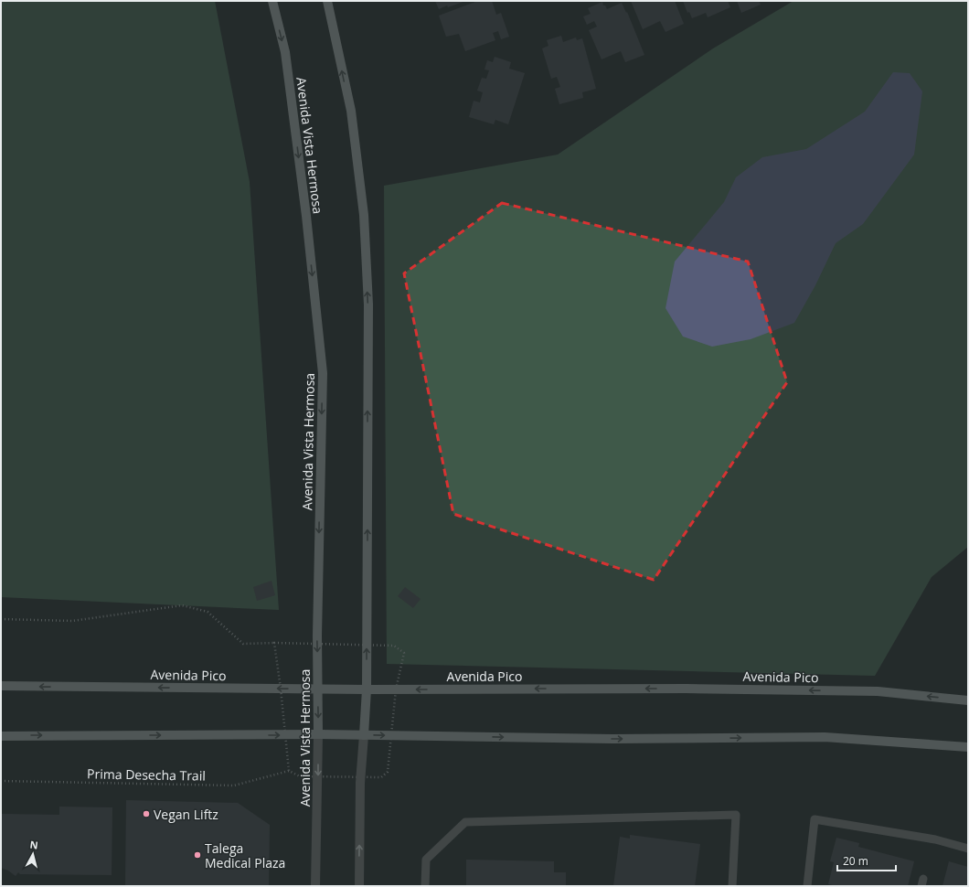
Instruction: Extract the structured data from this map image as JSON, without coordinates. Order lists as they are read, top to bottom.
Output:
{
  "streets": {
    "main road": ["Avenida Vista Hermosa", "Avenida Pico"],
    "path": ["Prima Desecha Trail"]
  },
  "crossings": [
    ["Avenida Vista Hermosa", "Avenida Pico"]
  ],
  "places": ["Vegan Liftz", "Talega Medical Plaza"],
  "scale_bar": "20 m",
  "north": "top"
}
